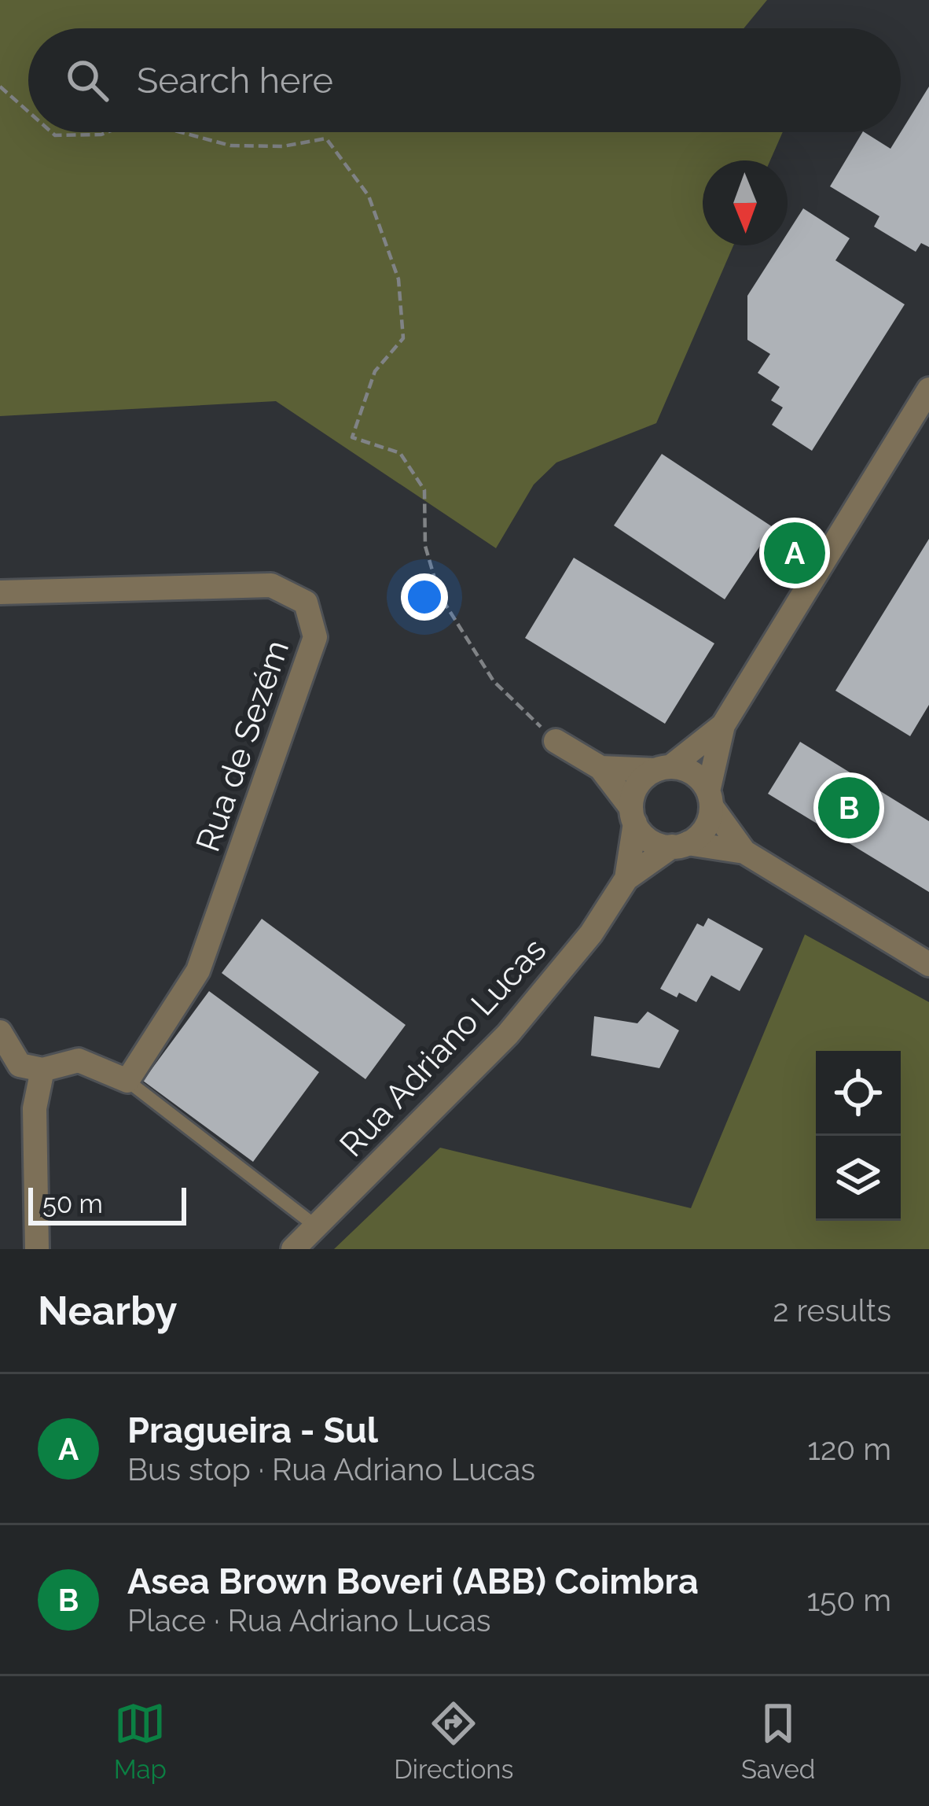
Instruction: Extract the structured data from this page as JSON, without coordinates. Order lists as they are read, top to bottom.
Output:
{
  "streets": {
    "street": ["Rua de Sezém", "Rua Adriano Lucas"]
  },
  "scale_bar": "50 m",
  "north": "bottom",
  "page": {
    "search": "Search here",
    "pins": ["A", "B"],
    "scale": "50 m",
    "heading": ["Nearby", "2 results"],
    "list": [
      {
        "mark": "A",
        "name": "Pragueira - Sul",
        "note": "Bus stop · Rua Adriano Lucas",
        "value": "120 m"
      },
      {
        "mark": "B",
        "name": "Asea Brown Boveri (ABB) Coimbra",
        "note": "Place · Rua Adriano Lucas",
        "value": "150 m"
      }
    ],
    "nav": ["Map", "Directions", "Saved"]
  }
}
